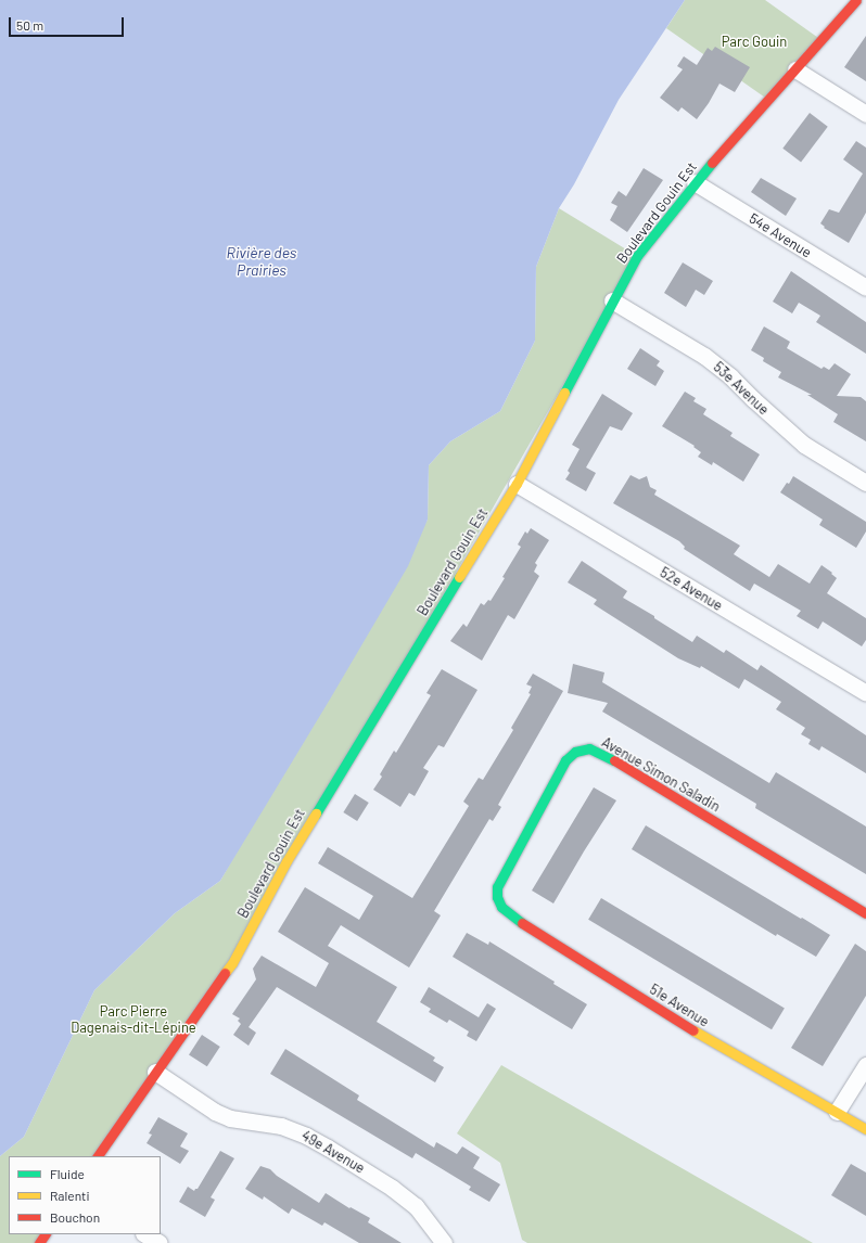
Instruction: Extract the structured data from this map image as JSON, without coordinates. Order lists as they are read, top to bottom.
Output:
{
  "streets": {
    "street": [
      "Boulevard Gouin Est",
      "54e Avenue",
      "53e Avenue",
      "52e Avenue",
      "Avenue Simon Saladin",
      "51e Avenue",
      "49e Avenue"
    ]
  },
  "crossings": [
    ["Boulevard Gouin Est", "54e Avenue"],
    ["Boulevard Gouin Est", "53e Avenue"],
    ["Boulevard Gouin Est", "52e Avenue"],
    ["Boulevard Gouin Est", "49e Avenue"],
    ["Avenue Simon Saladin", "51e Avenue"]
  ],
  "water": ["Rivière des Prairies"],
  "parks": ["Parc Gouin", "Parc Pierre Dagenais-dit-Lépine"],
  "legend": ["Fluide", "Ralenti", "Bouchon"],
  "scale_bar": "50 m"
}
